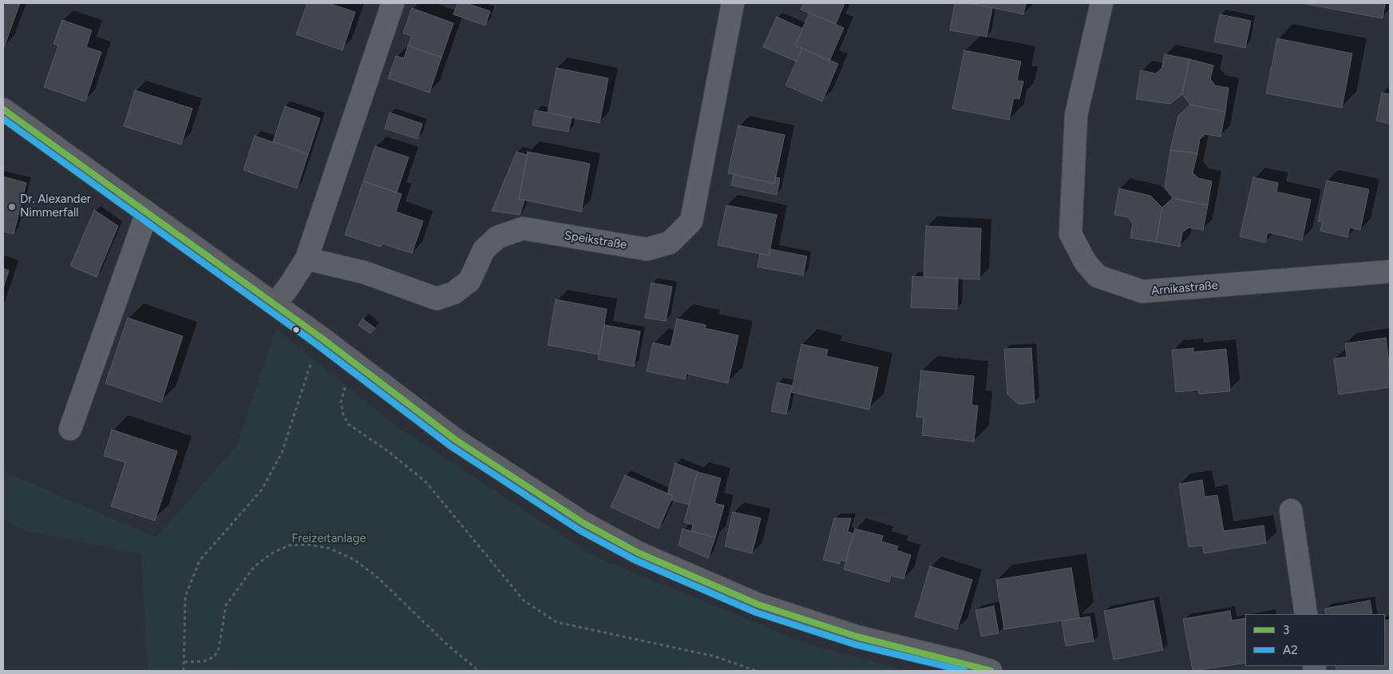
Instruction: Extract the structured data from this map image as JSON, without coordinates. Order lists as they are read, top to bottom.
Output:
{
  "streets": {
    "street": ["Speikstraße", "Arnikastraße"]
  },
  "parks": ["Freizeitanlage"],
  "places": ["Dr. Alexander Nimmerfall"],
  "lines": ["transit line 3", "transit line A2"],
  "legend": ["3", "A2"]
}
